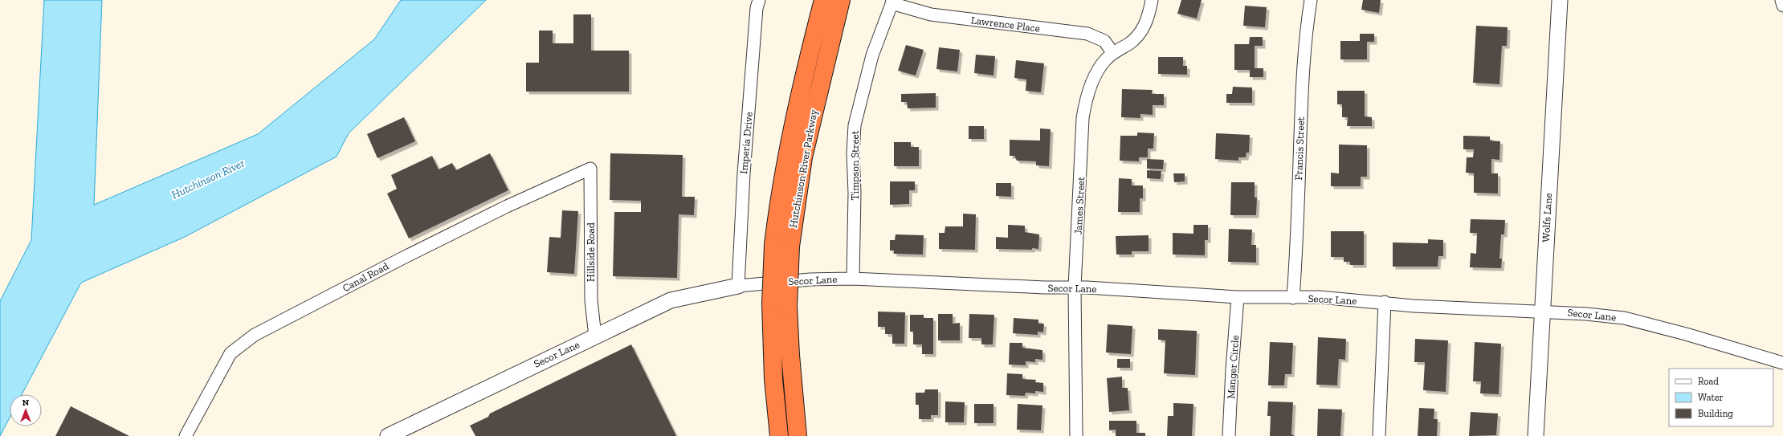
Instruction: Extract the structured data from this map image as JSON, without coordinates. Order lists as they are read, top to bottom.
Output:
{
  "streets": {
    "highway": ["Hutchinson River Parkway"],
    "street": [
      "Lawrence Place",
      "Imperia Drive",
      "Francis Street",
      "Timpson Street",
      "James Street",
      "Wolfs Lane",
      "Hillside Road",
      "Canal Road",
      "Secor Lane",
      "Manger Circle"
    ]
  },
  "crossings": [
    ["Lawrence Place", "Timpson Street"],
    ["Lawrence Place", "James Street"],
    ["Imperia Drive", "Secor Lane"],
    ["Francis Street", "Secor Lane"],
    ["Timpson Street", "Secor Lane"],
    ["James Street", "Secor Lane"],
    ["Wolfs Lane", "Secor Lane"],
    ["Hillside Road", "Canal Road"],
    ["Hillside Road", "Secor Lane"],
    ["Secor Lane", "Manger Circle"]
  ],
  "water": ["Hutchinson River"],
  "legend": ["Road", "Water", "Building"],
  "north": "top"
}
